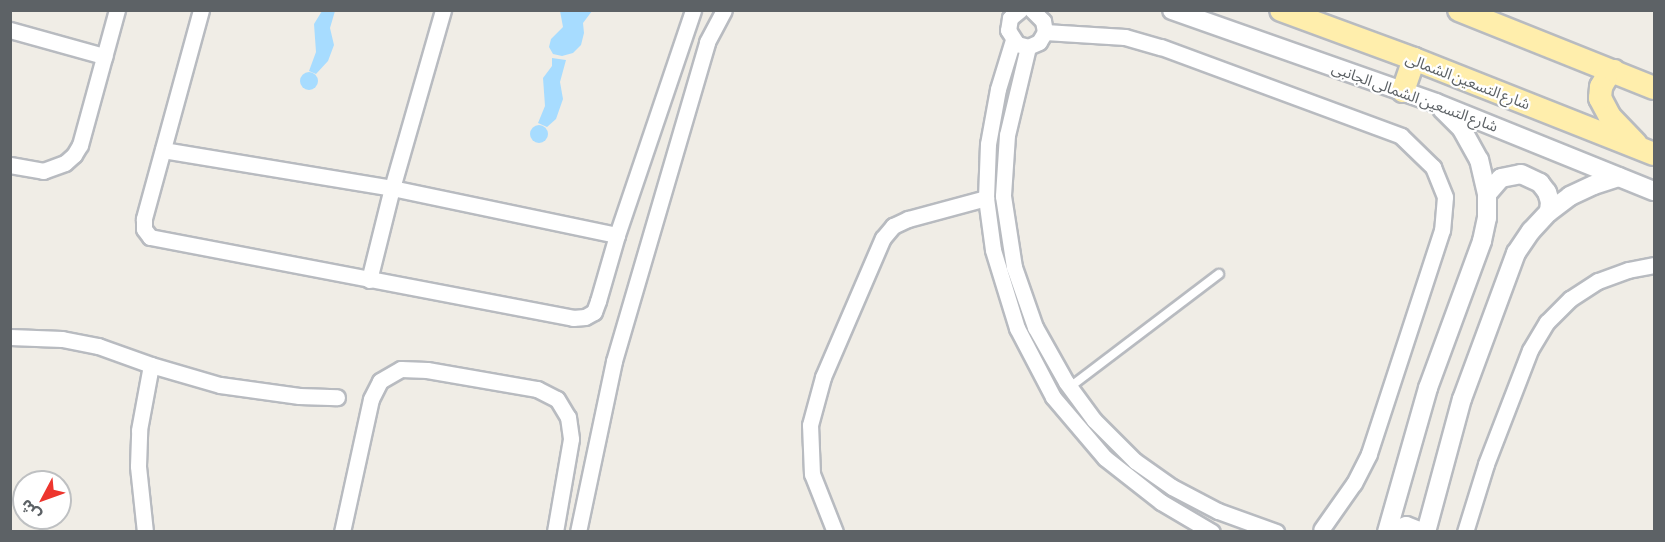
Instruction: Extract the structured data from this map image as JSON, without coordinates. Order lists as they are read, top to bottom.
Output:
{
  "streets": {
    "main road": ["شارع التسعين الشمالى"],
    "street": ["شارع التسعين الشمالى الجانبى"]
  },
  "north": "bottom left"
}
